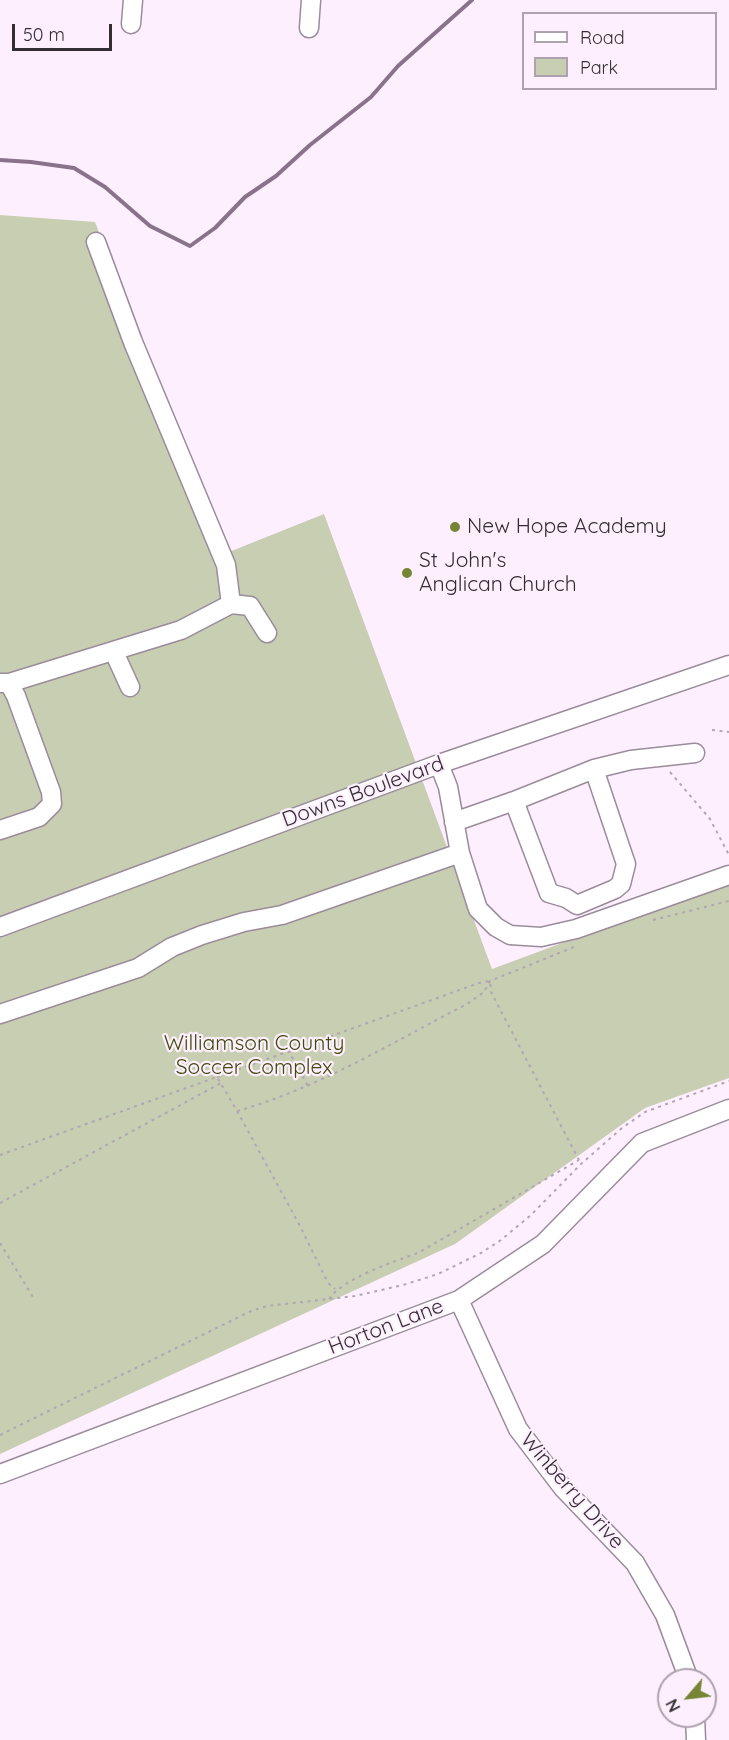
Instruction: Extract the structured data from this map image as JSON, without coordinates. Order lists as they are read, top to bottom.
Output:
{
  "streets": {
    "street": ["Downs Boulevard", "Horton Lane", "Winberry Drive"]
  },
  "crossings": [
    ["Horton Lane", "Winberry Drive"]
  ],
  "parks": ["Williamson County Soccer Complex"],
  "places": ["New Hope Academy", "St John's Anglican Church"],
  "legend": ["Road", "Park"],
  "scale_bar": "50 m",
  "north": "bottom left"
}
